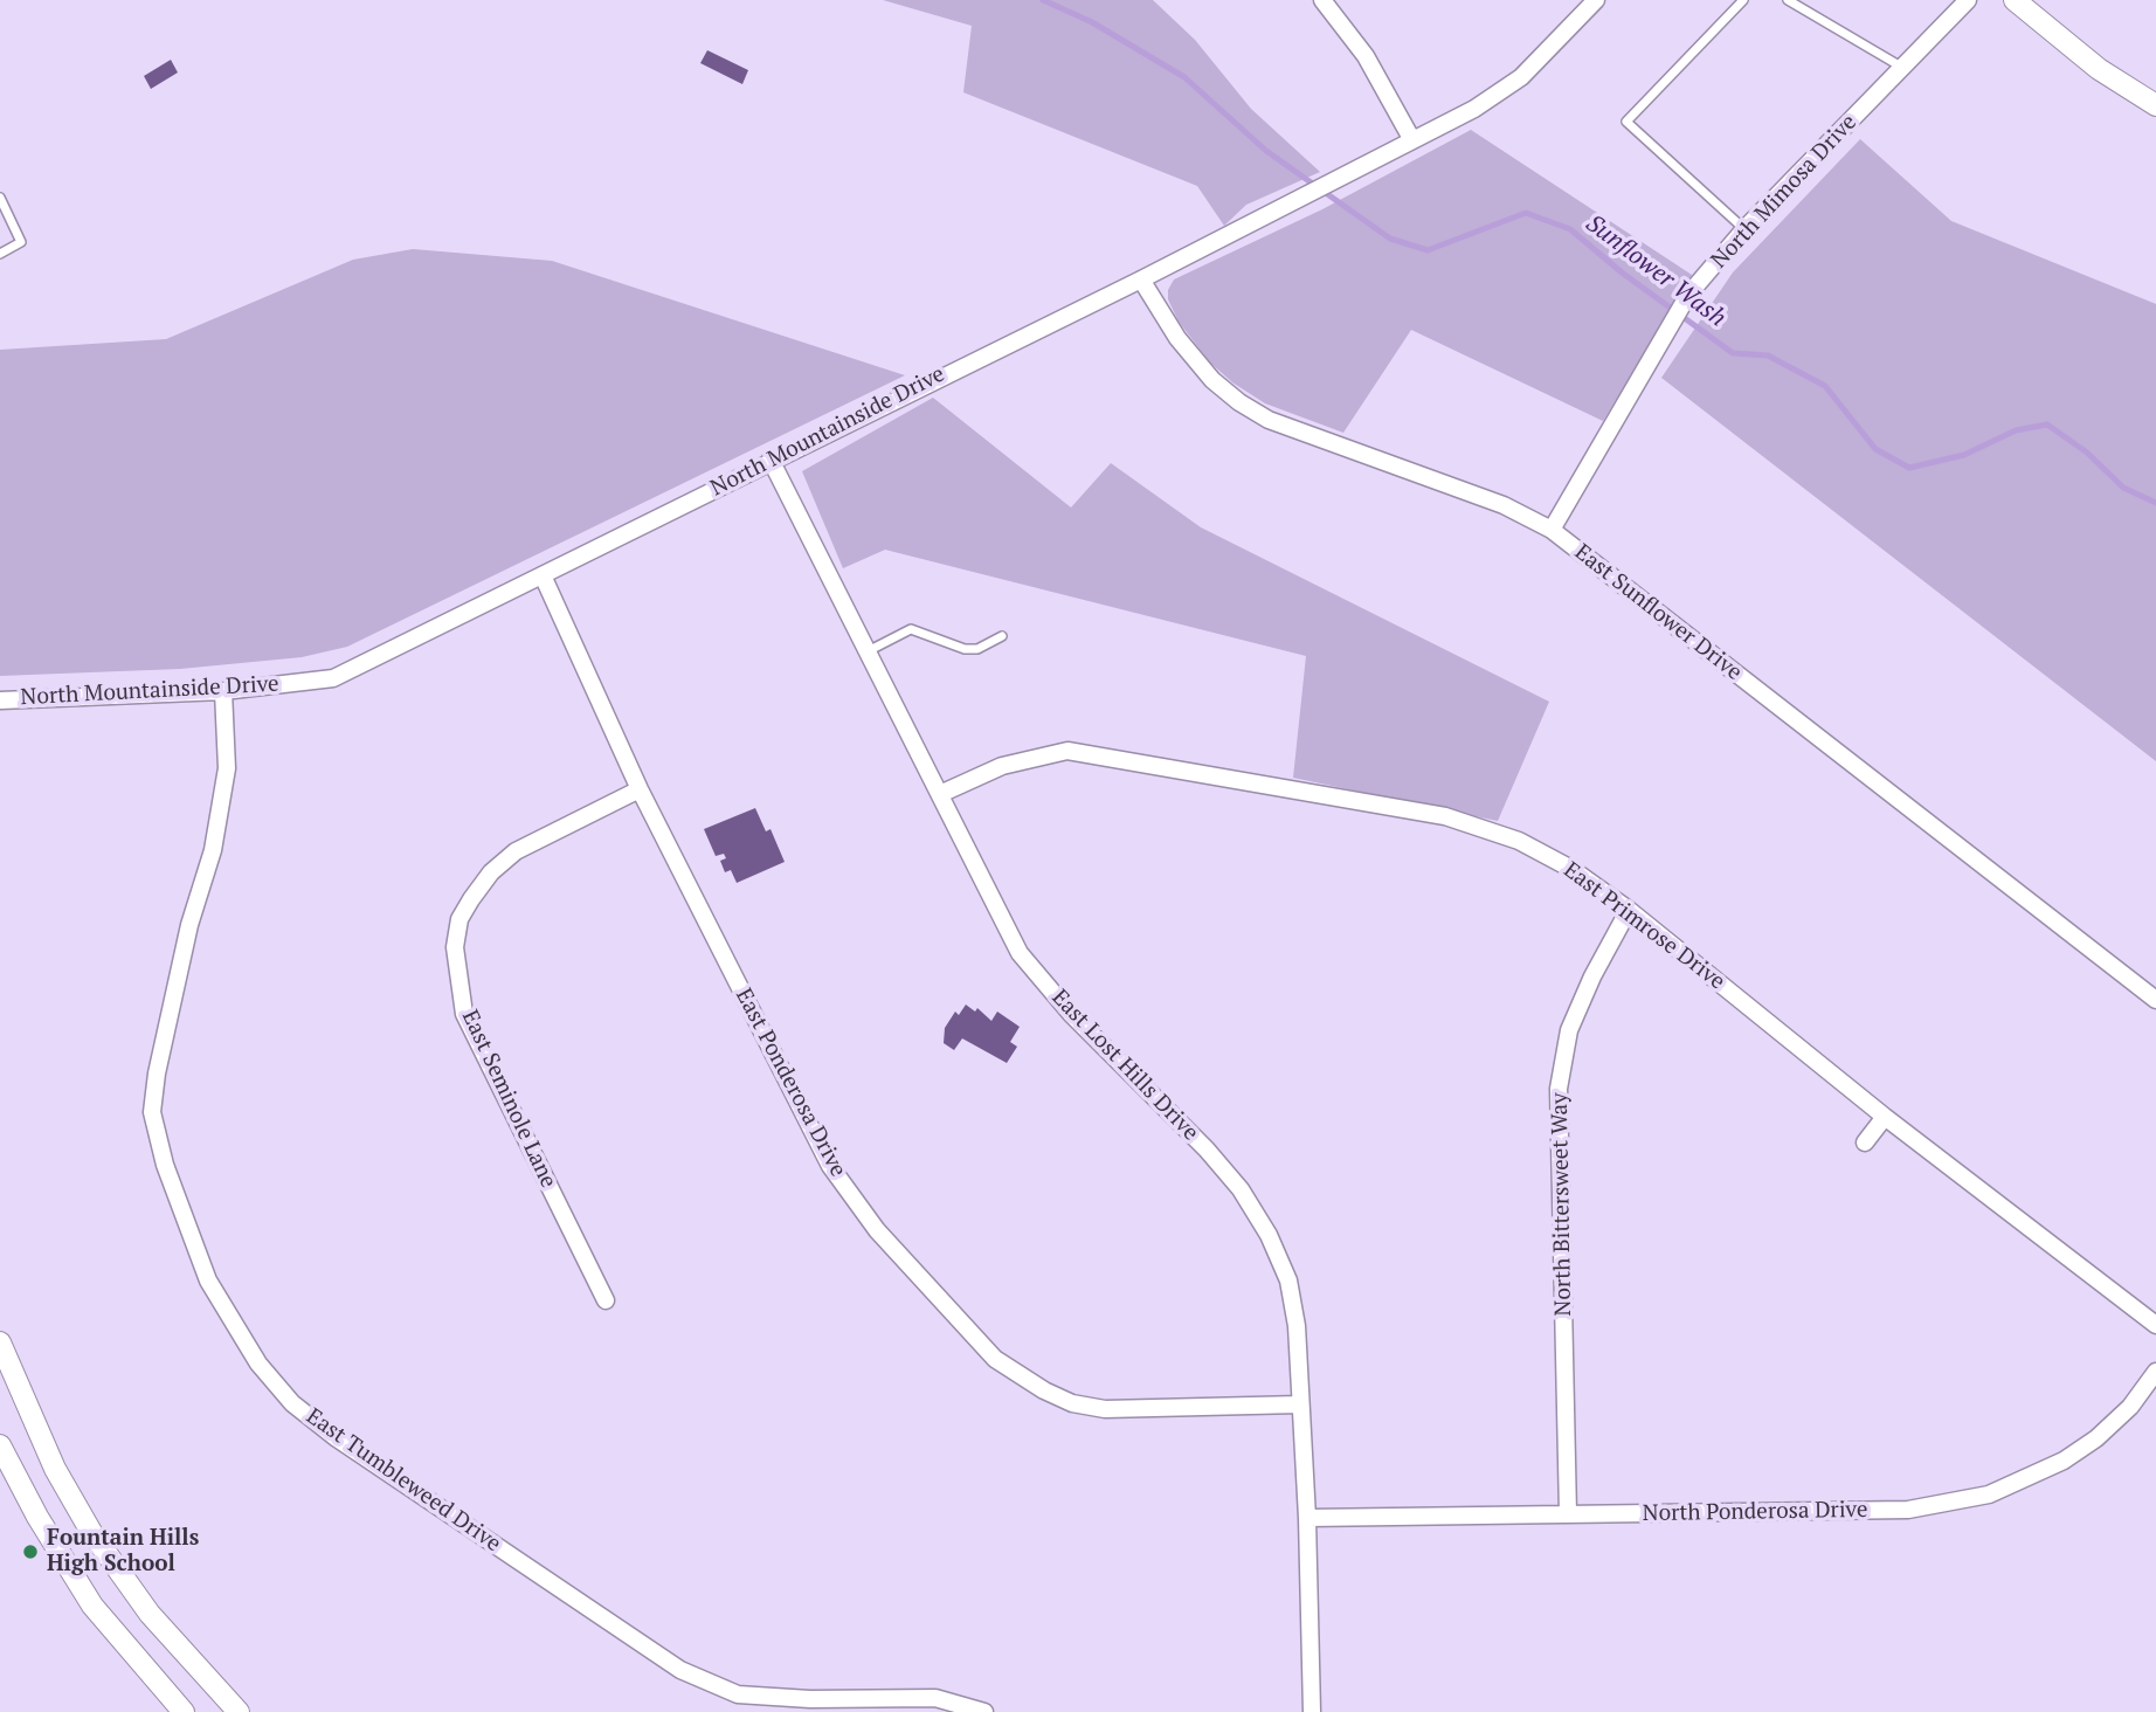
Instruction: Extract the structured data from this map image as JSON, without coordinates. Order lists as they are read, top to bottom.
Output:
{
  "streets": {
    "street": [
      "North Mimosa Drive",
      "North Mountainside Drive",
      "East Sunflower Drive",
      "East Primrose Drive",
      "East Lost Hills Drive",
      "East Ponderosa Drive",
      "East Seminole Lane",
      "North Bittersweet Way",
      "East Tumbleweed Drive",
      "North Ponderosa Drive"
    ]
  },
  "crossings": [
    ["North Mimosa Drive", "East Sunflower Drive"],
    ["North Mountainside Drive", "East Sunflower Drive"],
    ["North Mountainside Drive", "East Lost Hills Drive"],
    ["North Mountainside Drive", "East Ponderosa Drive"],
    ["North Mountainside Drive", "East Tumbleweed Drive"],
    ["East Primrose Drive", "East Lost Hills Drive"],
    ["East Primrose Drive", "North Bittersweet Way"],
    ["East Lost Hills Drive", "East Ponderosa Drive"],
    ["East Lost Hills Drive", "North Ponderosa Drive"],
    ["East Ponderosa Drive", "East Seminole Lane"],
    ["North Bittersweet Way", "North Ponderosa Drive"]
  ],
  "water": ["Sunflower Wash"],
  "places": ["Fountain Hills High School"]
}
